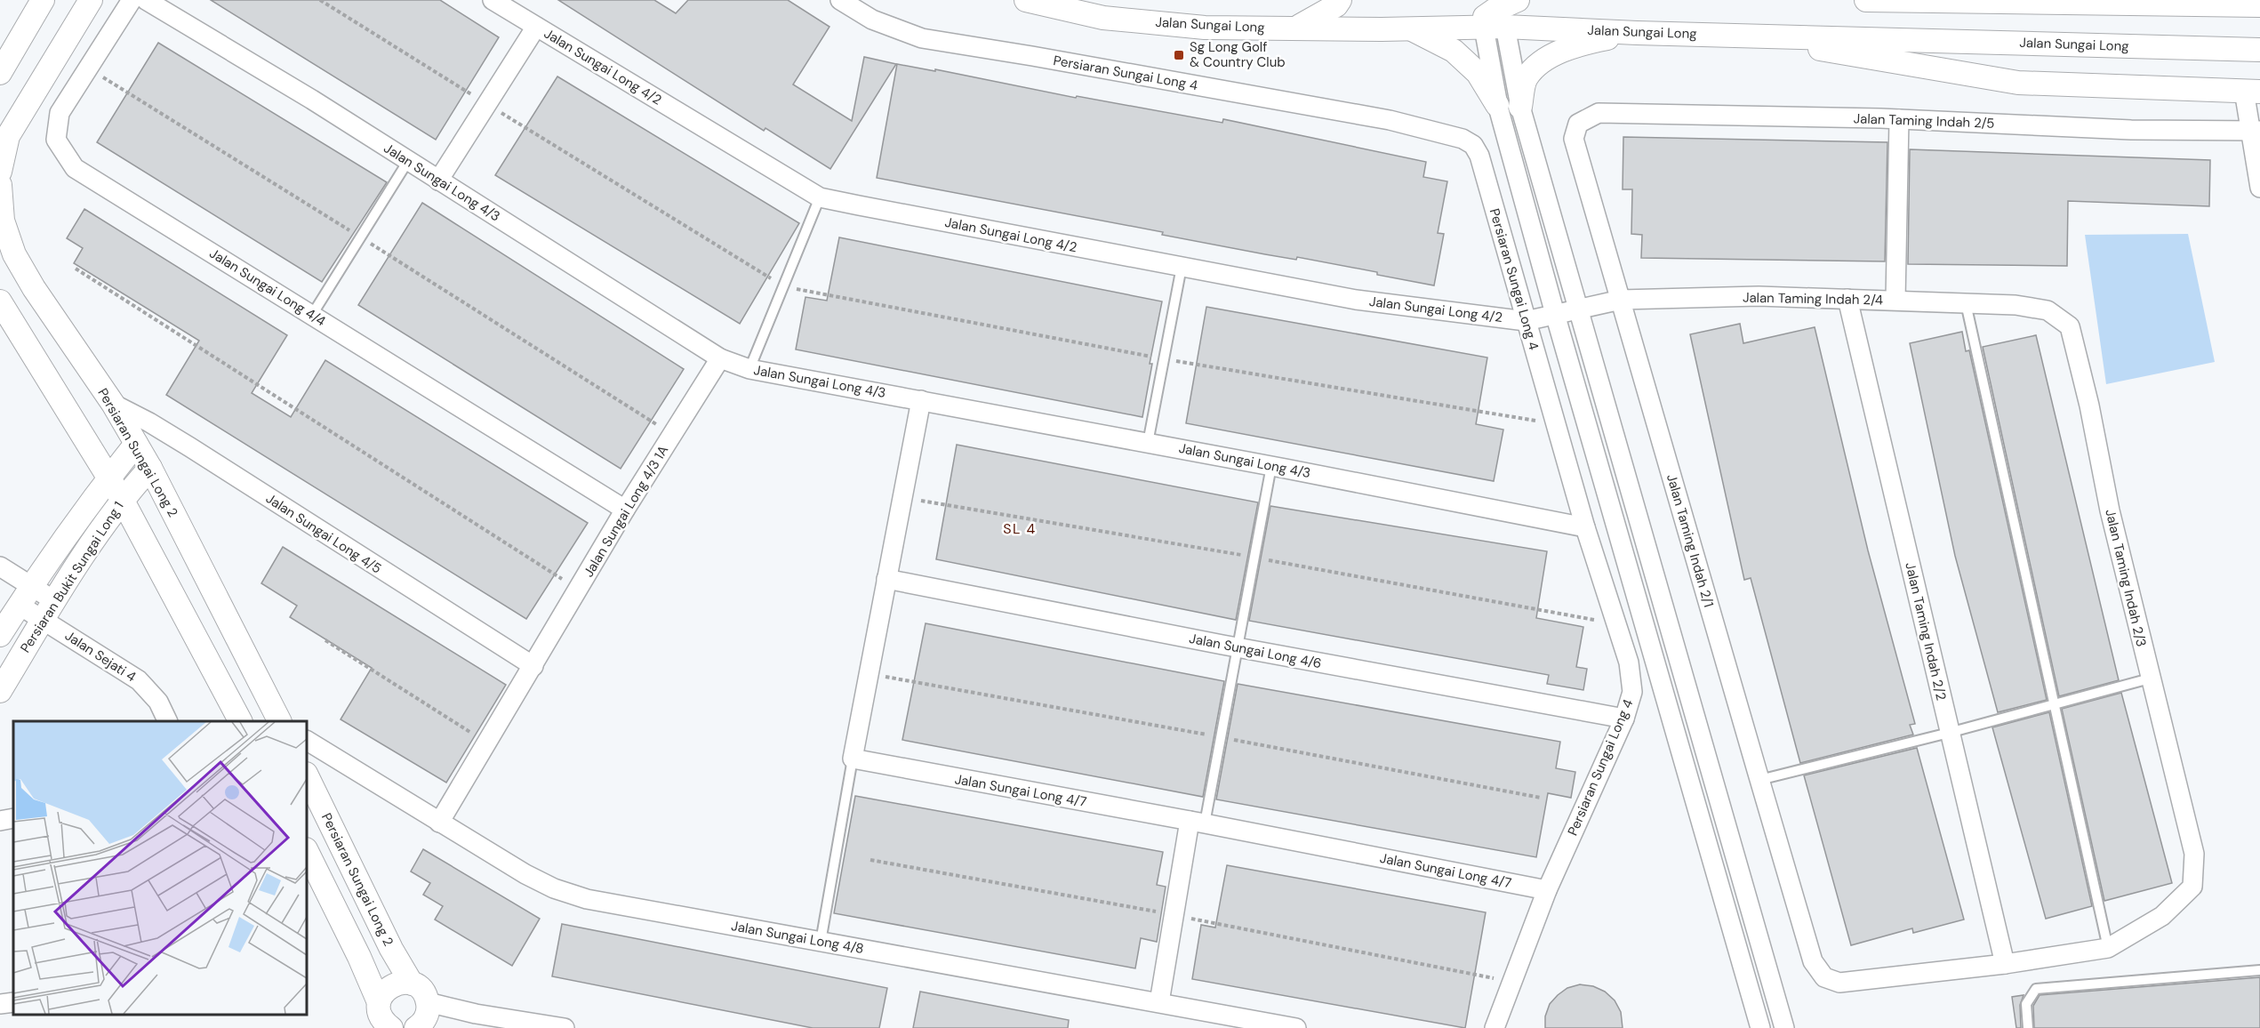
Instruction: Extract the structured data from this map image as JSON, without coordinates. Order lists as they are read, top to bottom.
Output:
{
  "streets": {
    "street": [
      "Jalan Sungai Long",
      "Jalan Sungai Long 4/2",
      "Persiaran Sungai Long 4",
      "Jalan Taming Indah 2/5",
      "Jalan Sungai Long 4/3",
      "Jalan Sungai Long 4/4",
      "Jalan Taming Indah 2/4",
      "Persiaran Sungai Long 2",
      "Jalan Sungai Long 4/3 1A",
      "Jalan Sungai Long 4/5",
      "Jalan Taming Indah 2/1",
      "Persiaran Bukit Sungai Long 1",
      "Jalan Taming Indah 2/3",
      "Jalan Taming Indah 2/2",
      "Jalan Sungai Long 4/6",
      "Jalan Sejati 4",
      "Jalan Sungai Long 4/7",
      "Jalan Sungai Long 4/8"
    ]
  },
  "crossings": [
    ["Jalan Sungai Long 4/2", "Persiaran Sungai Long 4"],
    ["Jalan Sungai Long 4/2", "Jalan Taming Indah 2/4"],
    ["Persiaran Sungai Long 4", "Jalan Sungai Long 4/3"],
    ["Persiaran Sungai Long 4", "Jalan Sungai Long 4/6"],
    ["Persiaran Sungai Long 4", "Jalan Sungai Long 4/7"],
    ["Jalan Taming Indah 2/5", "Jalan Taming Indah 2/1"],
    ["Jalan Sungai Long 4/3", "Jalan Sungai Long 4/3 1A"],
    ["Jalan Sungai Long 4/4", "Jalan Sungai Long 4/3 1A"],
    ["Jalan Taming Indah 2/4", "Jalan Taming Indah 2/1"],
    ["Jalan Taming Indah 2/4", "Jalan Taming Indah 2/3"],
    ["Jalan Taming Indah 2/4", "Jalan Taming Indah 2/2"],
    ["Persiaran Sungai Long 2", "Jalan Sungai Long 4/5"],
    ["Persiaran Sungai Long 2", "Persiaran Bukit Sungai Long 1"],
    ["Jalan Sungai Long 4/3 1A", "Jalan Sungai Long 4/5"],
    ["Jalan Sungai Long 4/3 1A", "Jalan Sungai Long 4/8"],
    ["Jalan Taming Indah 2/1", "Jalan Taming Indah 2/2"],
    ["Persiaran Bukit Sungai Long 1", "Jalan Sejati 4"]
  ],
  "districts": ["SL 4"],
  "places": {
    "transit": ["Sg Long Golf & Country Club"]
  }
}
